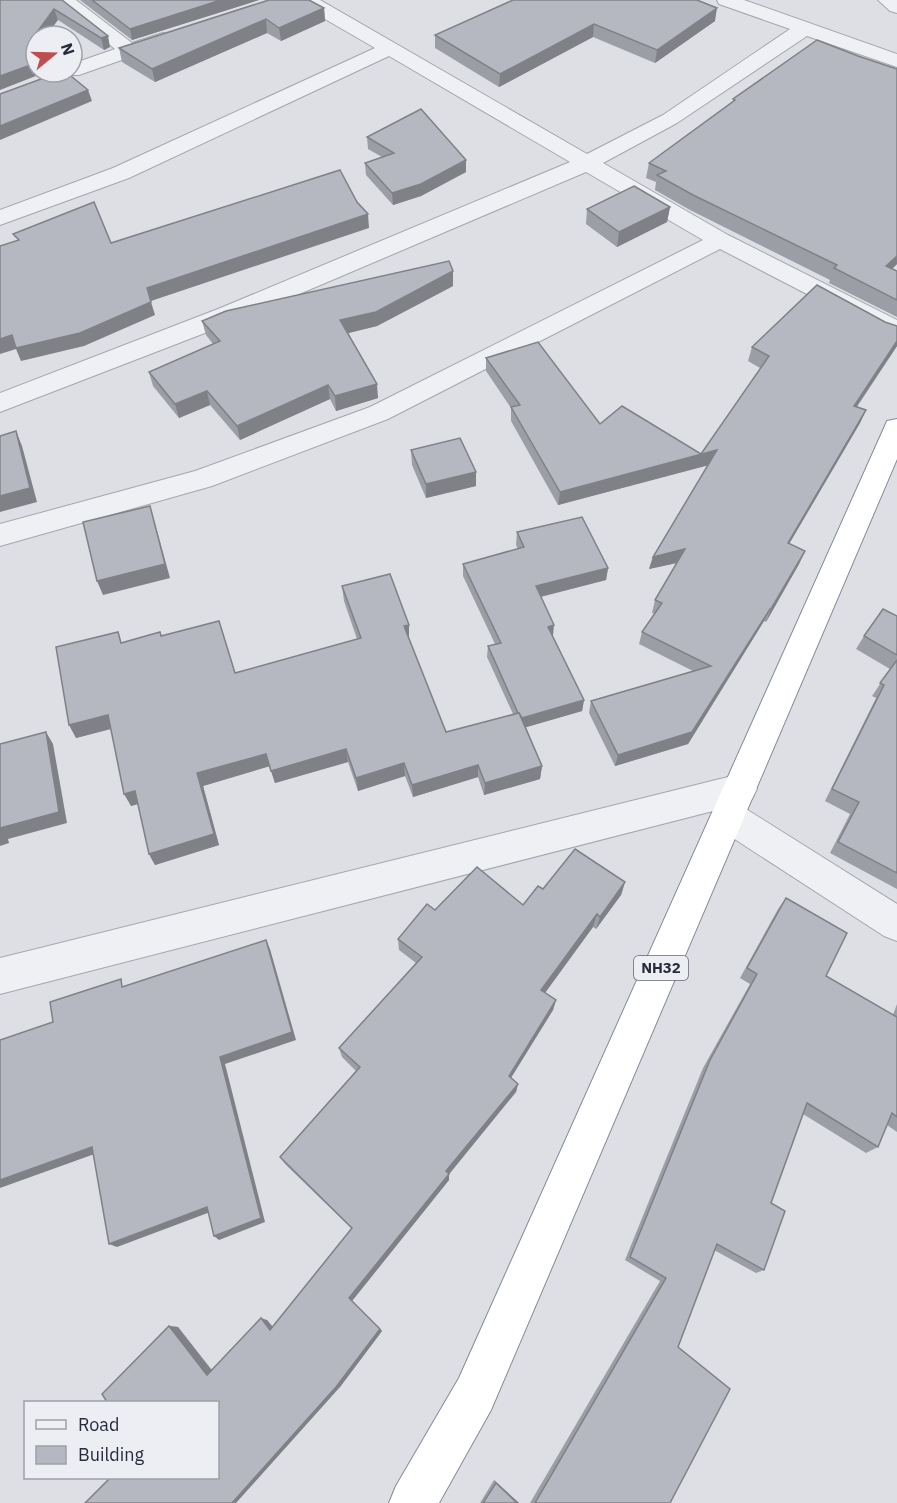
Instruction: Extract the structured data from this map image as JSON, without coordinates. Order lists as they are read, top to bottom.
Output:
{
  "streets": {
    "highway": ["NH32"]
  },
  "legend": ["Road", "Building"],
  "north": "right"
}
